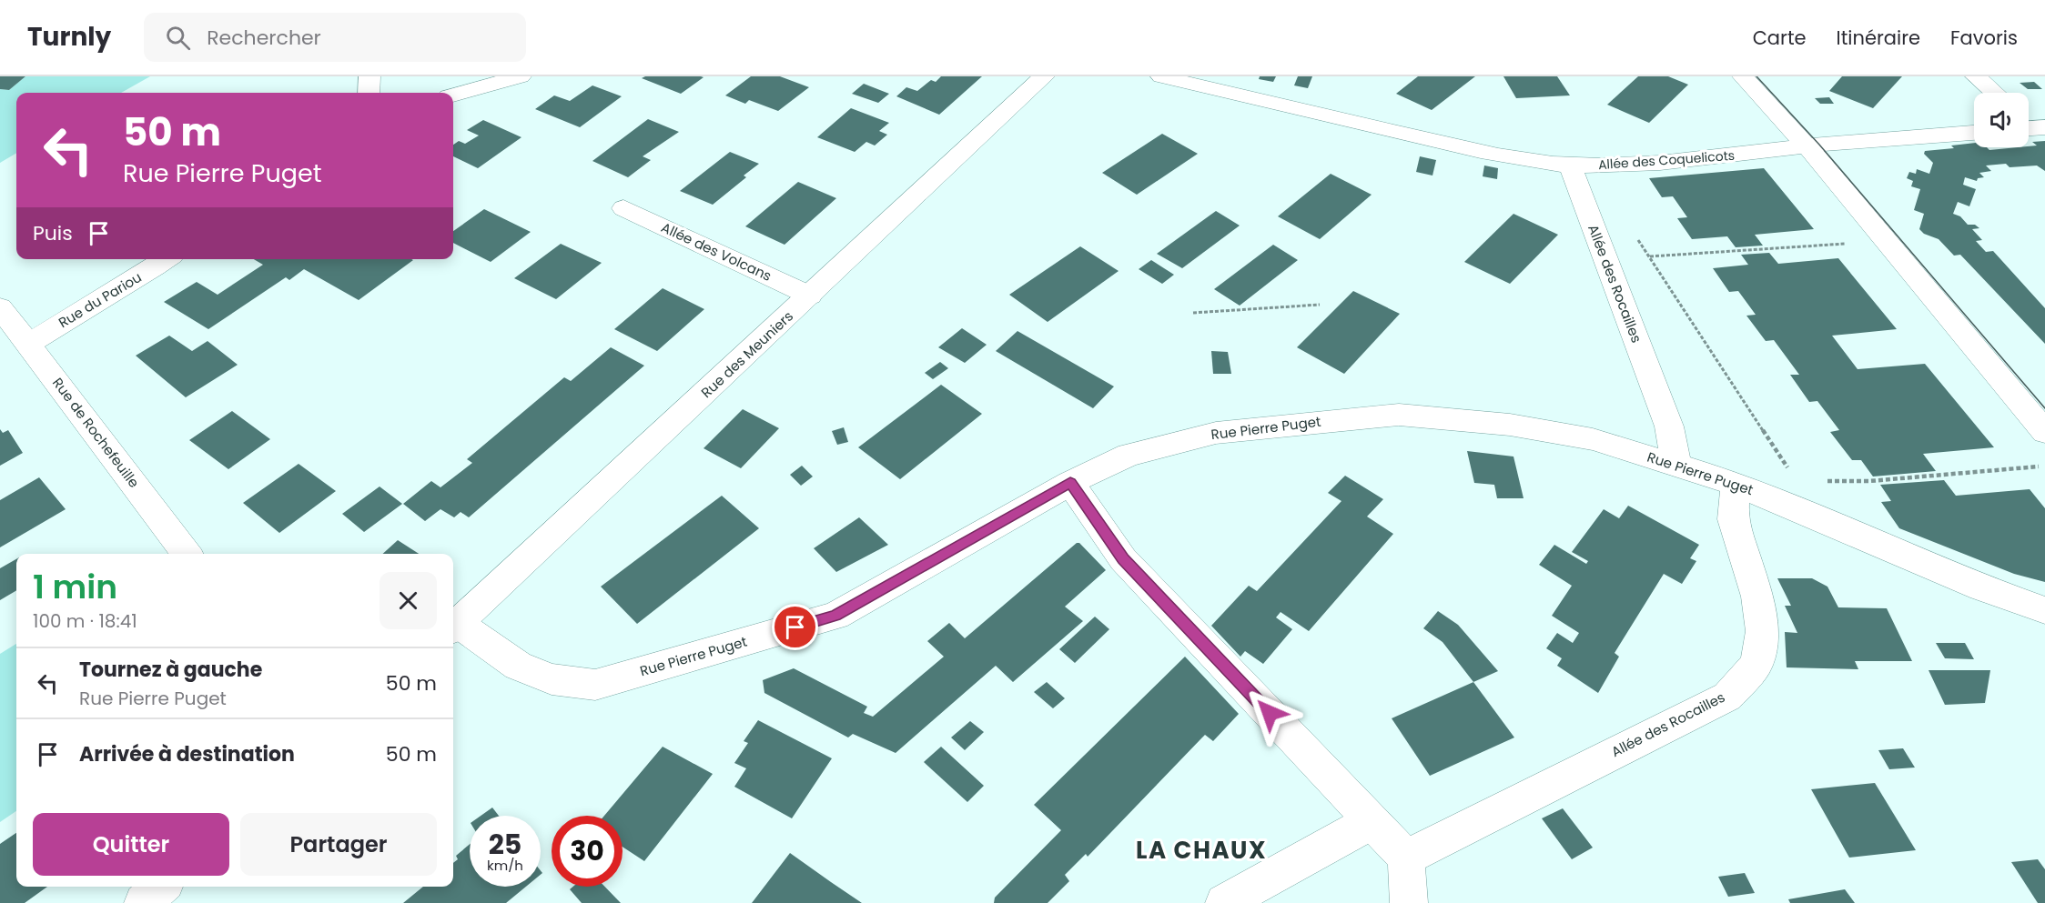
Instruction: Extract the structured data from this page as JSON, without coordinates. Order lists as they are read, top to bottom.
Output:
{
  "streets": {
    "street": [
      "Allée des Coquelicots",
      "Allée des Volcans",
      "Allée des Rocailles",
      "Rue du Pariou",
      "Rue des Meuniers",
      "Rue Pierre Puget",
      "Rue de Rochefeuille"
    ]
  },
  "crossings": [
    ["Allée des Coquelicots", "Allée des Rocailles"],
    ["Allée des Volcans", "Rue des Meuniers"],
    ["Allée des Rocailles", "Rue Pierre Puget"],
    ["Rue du Pariou", "Rue de Rochefeuille"],
    ["Rue des Meuniers", "Rue Pierre Puget"]
  ],
  "districts": ["LA CHAUX"],
  "page": {
    "header": "Turnly",
    "search": "Rechercher",
    "nav": ["Carte", "Itinéraire", "Favoris"],
    "turn": ["50 m", "Rue Pierre Puget"],
    "then": "Puis",
    "heading": ["1 min", "100 m · 18:41"],
    "list": [
      {
        "name": "Tournez à gauche",
        "note": "Rue Pierre Puget",
        "value": "50 m"
      },
      {
        "name": "Arrivée à destination",
        "value": "50 m"
      }
    ],
    "buttons": ["Quitter", "Partager"],
    "speed": "25 km/h",
    "limit": "30"
  }
}
